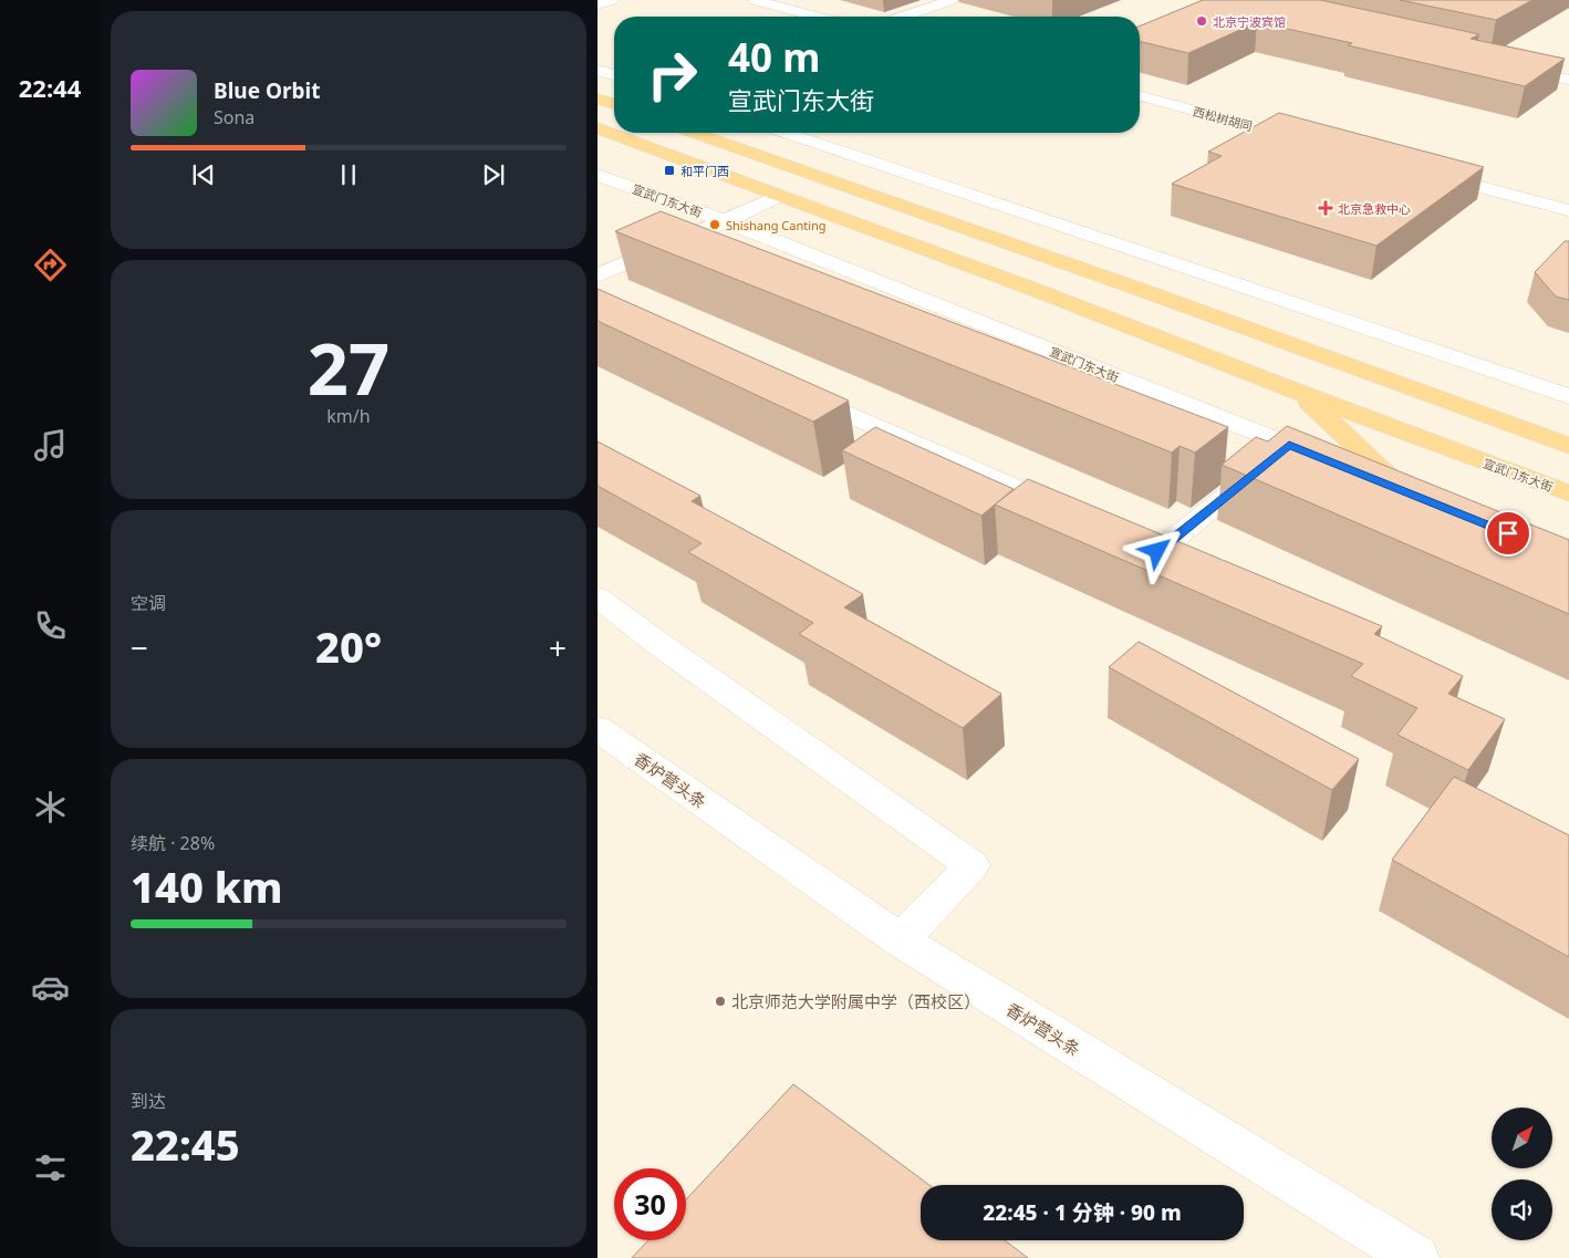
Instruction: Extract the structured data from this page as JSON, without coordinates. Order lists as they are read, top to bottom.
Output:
{
  "streets": {
    "main road": ["宣武门东大街"],
    "street": ["西松树胡同", "香炉营头条"]
  },
  "places": {
    "other": ["北京宁波宾馆", "Shishang Canting", "北京师范大学附属中学（西校区）"],
    "transit": ["和平门西"],
    "health": ["北京急救中心"]
  },
  "north": "top right",
  "page": {
    "tabs": "22:44",
    "turn": ["40 m", "宣武门东大街"],
    "song": ["Blue Orbit", "Sona"],
    "tile": [
      ["27", "km/h"],
      "空调",
      ["续航 · 28%", "140 km"],
      ["到达", "22:45"]
    ],
    "heat": ["−", "20°", "+"],
    "limit": "30",
    "trip": "22:45 · 1 分钟 · 90 m"
  }
}
